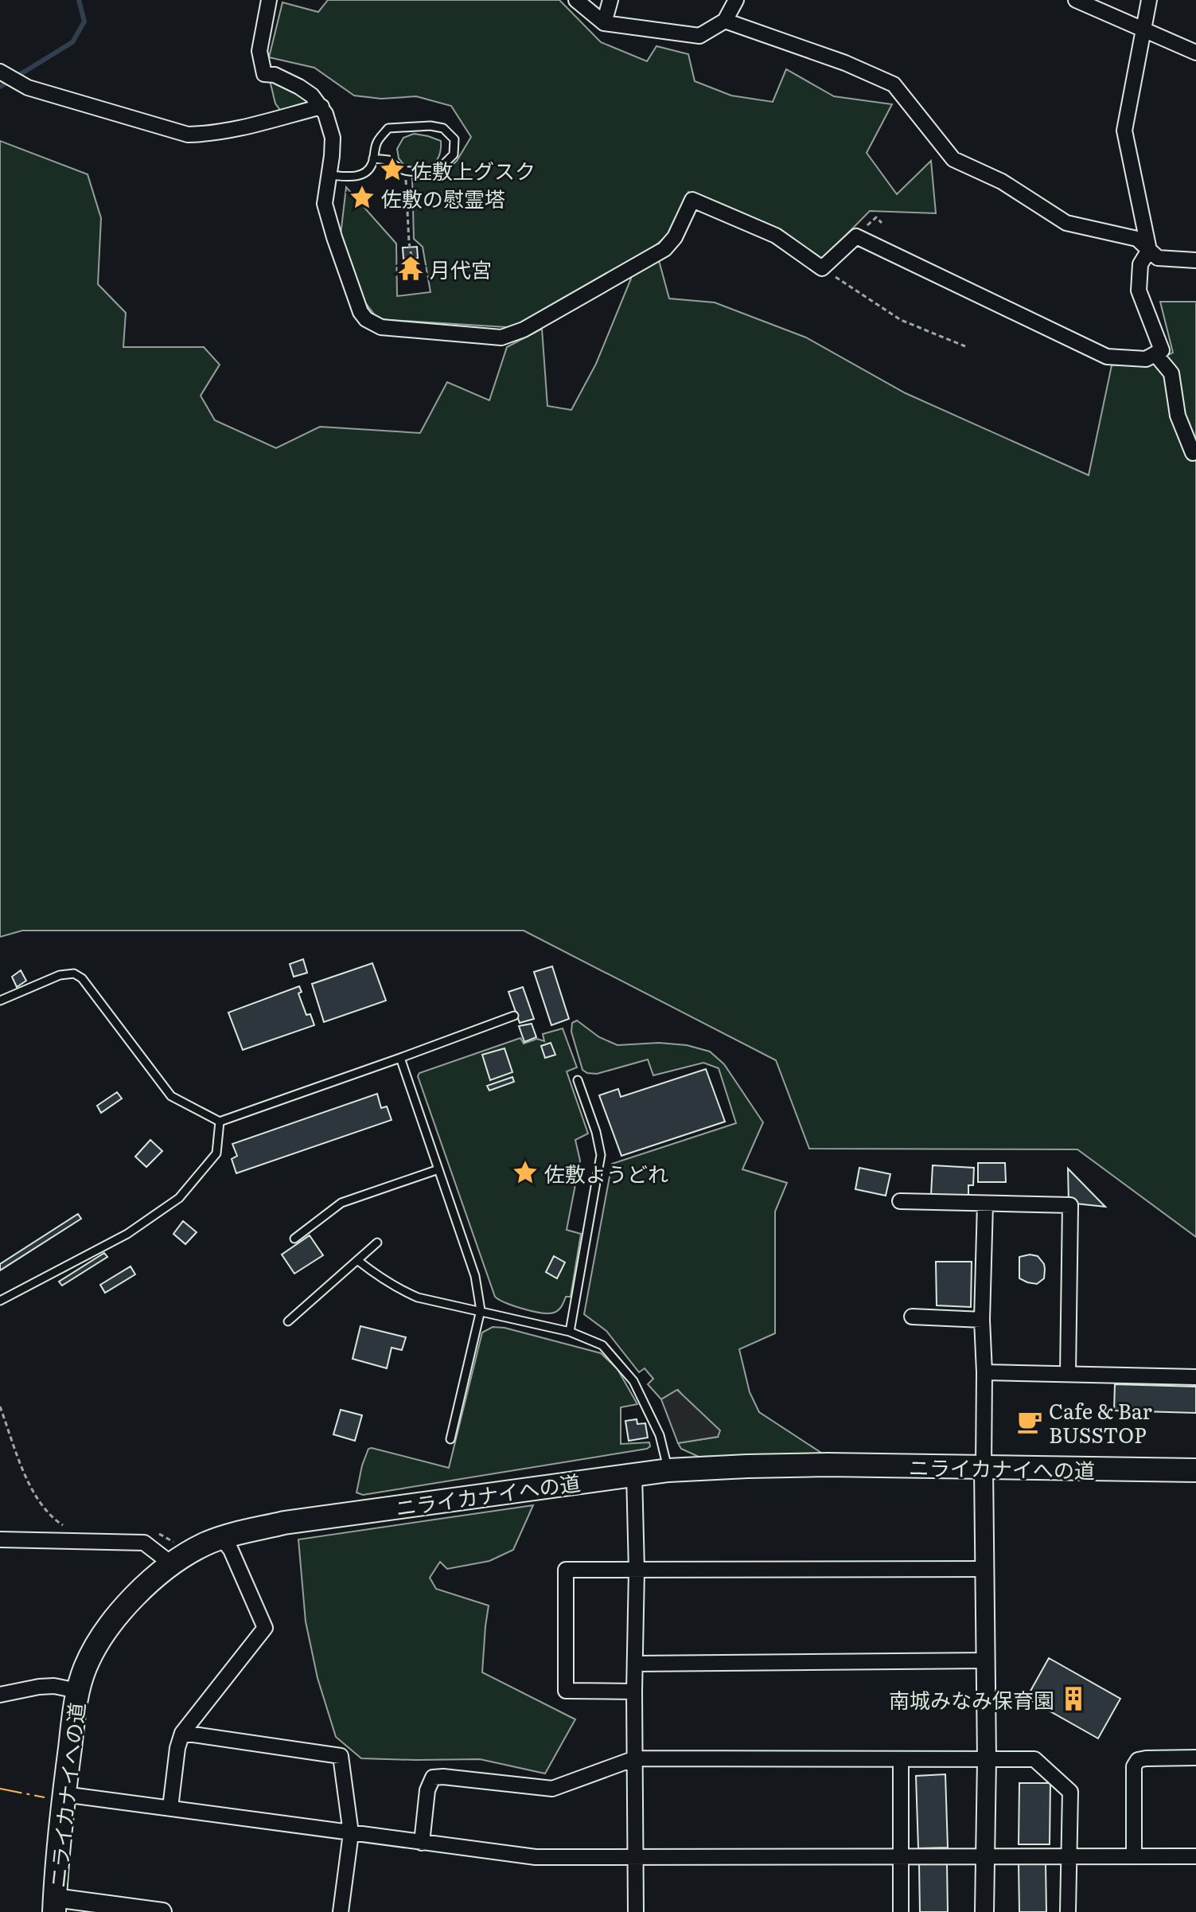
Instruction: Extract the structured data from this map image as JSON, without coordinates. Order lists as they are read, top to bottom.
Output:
{
  "streets": {
    "main road": ["ニライカナイへの道"]
  },
  "places": {
    "place": ["佐敷上グスク", "佐敷の慰霊塔", "佐敷ようどれ"],
    "temple": ["月代宮"],
    "cafe": ["Cafe & Bar BUSSTOP"],
    "building": ["南城みなみ保育園"]
  }
}
